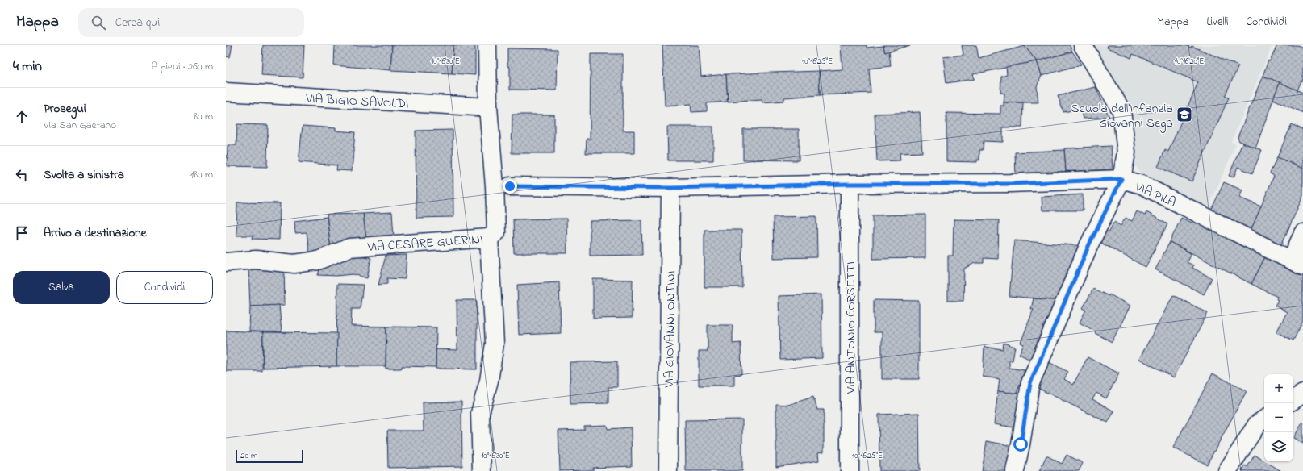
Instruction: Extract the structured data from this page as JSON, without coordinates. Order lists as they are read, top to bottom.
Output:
{
  "streets": {
    "street": [
      "VIA BIGIO SAVOLDI",
      "VIA PILA",
      "VIA CESARE GUERINI",
      "VIA ANTONIO CORSETTI",
      "VIA GIOVANNI ONTINI"
    ]
  },
  "crossings": [
    ["VIA BIGIO SAVOLDI", "VIA CESARE GUERINI"]
  ],
  "places": {
    "school or university": ["Scuola dell'Infanzia Giovanni Sega"]
  },
  "scale_bar": "20 m",
  "page": {
    "header": "Mappa",
    "search": "Cerca qui",
    "nav": ["Mappa", "Livelli", "Condividi"],
    "heading": ["4 min", "A piedi · 260 m"],
    "list": [
      ["Prosegui", "Via San Gaetano", "80 m"],
      ["Svolta a sinistra", "180 m"],
      "Arrivo a destinazione"
    ],
    "buttons": ["Salva", "Condividi"],
    "map_buttons": ["+", "−"],
    "scale": "20 m"
  },
  "coordinates": ["10°16'30\"E", "10°16'25\"E", "10°16'20\"E"]
}
